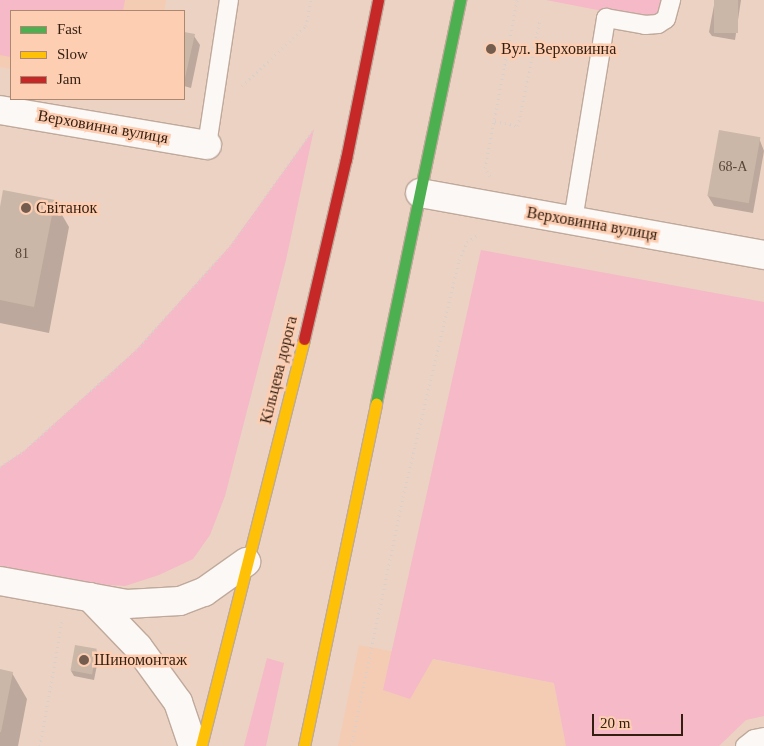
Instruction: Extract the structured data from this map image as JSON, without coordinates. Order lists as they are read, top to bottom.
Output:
{
  "streets": {
    "highway": ["Кільцева дорога"],
    "street": ["Верховинна вулиця"]
  },
  "places": ["Вул. Верховинна", "Світанок", "Шиномонтаж"],
  "house_numbers": ["68-А", "81"],
  "legend": ["Fast", "Slow", "Jam"],
  "scale_bar": "20 m"
}
